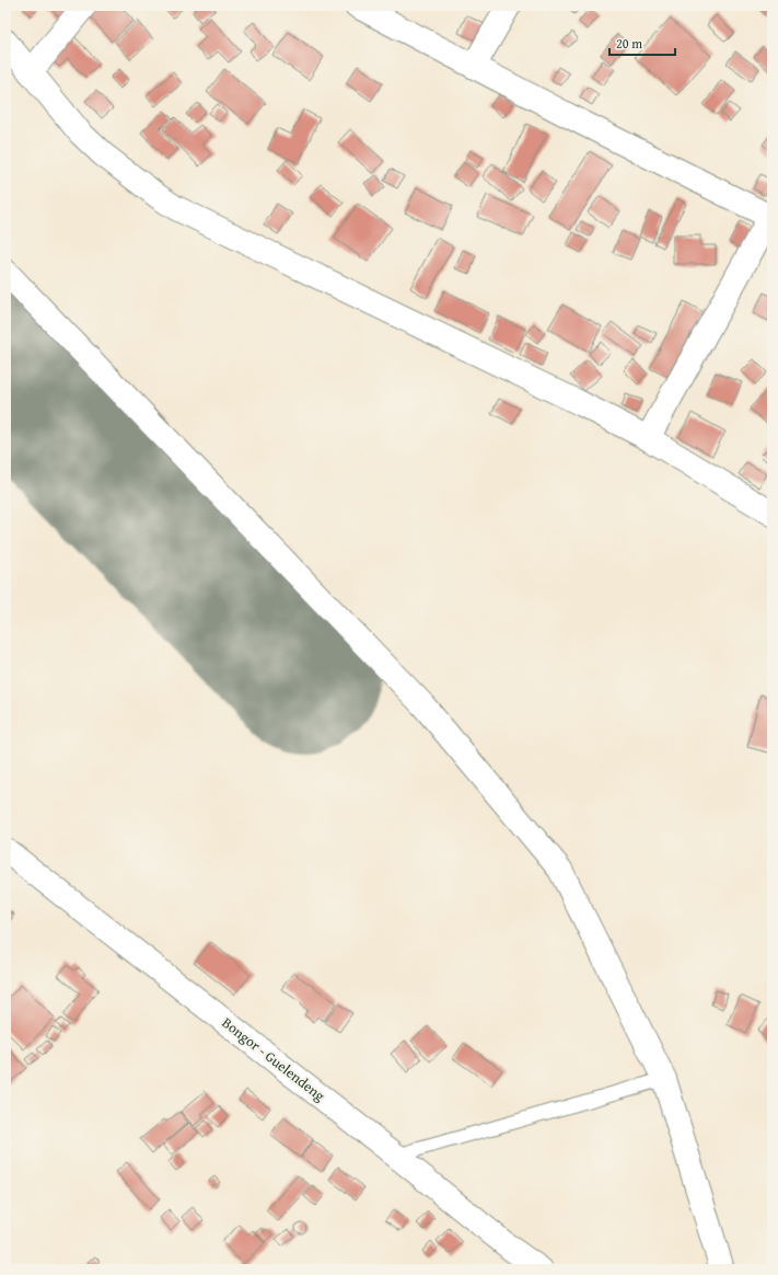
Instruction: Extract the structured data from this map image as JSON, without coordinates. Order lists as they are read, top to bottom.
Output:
{
  "streets": {
    "main road": ["Bongor - Guelendeng"]
  },
  "scale_bar": "20 m"
}
